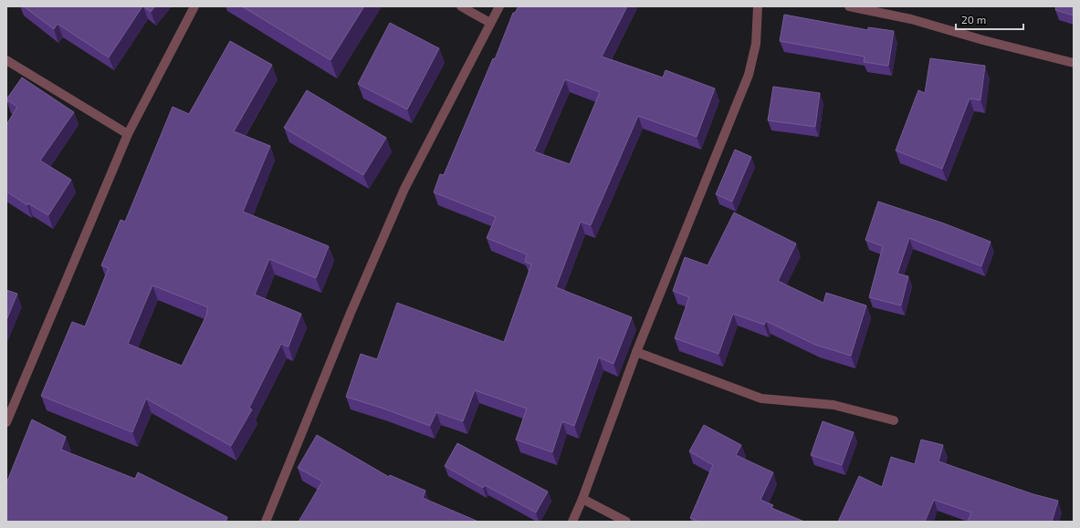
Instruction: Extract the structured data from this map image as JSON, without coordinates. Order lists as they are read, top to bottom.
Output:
{
  "scale_bar": "20 m"
}
